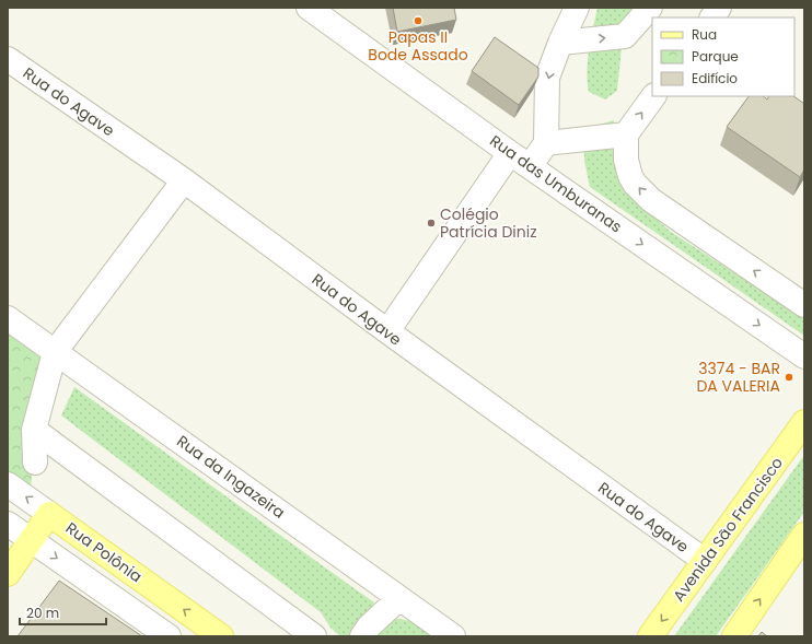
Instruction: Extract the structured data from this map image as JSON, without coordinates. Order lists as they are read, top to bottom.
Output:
{
  "streets": {
    "main road": ["Avenida São Francisco", "Rua Polônia"],
    "street": ["Rua do Agave", "Rua das Umburanas", "Rua da Ingazeira"]
  },
  "crossings": [
    ["Rua do Agave", "Avenida São Francisco"]
  ],
  "places": ["Papas II Bode Assado", "Colégio Patrícia Diniz", "3374 - BAR DA VALERIA"],
  "legend": ["Rua", "Parque", "Edifício"],
  "scale_bar": "20 m"
}
